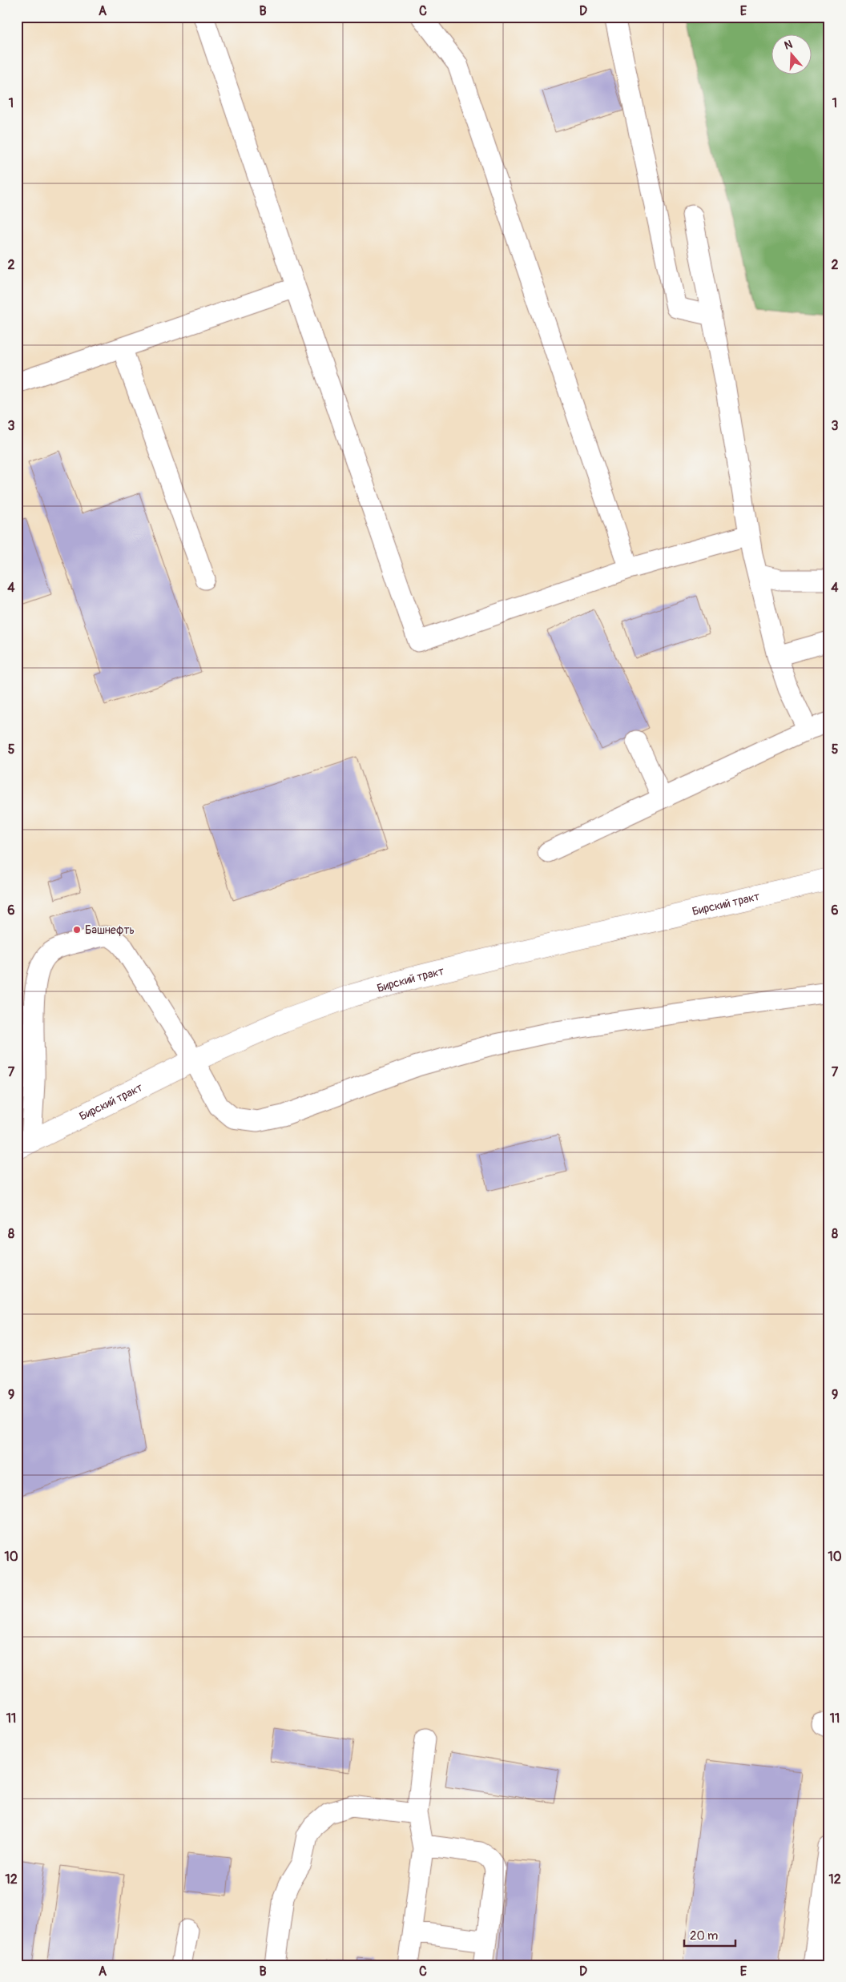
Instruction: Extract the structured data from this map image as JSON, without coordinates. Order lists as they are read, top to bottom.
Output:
{
  "streets": {
    "main road": ["Бирский тракт"]
  },
  "places": ["Башнефть"],
  "scale_bar": "20 m",
  "north": "top",
  "grid": {
    "columns": [
      "A",
      "B",
      "C",
      "D",
      "E"
    ],
    "rows": [
      "1",
      "2",
      "3",
      "4",
      "5",
      "6",
      "7",
      "8",
      "9",
      "10",
      "11",
      "12"
    ]
  }
}
